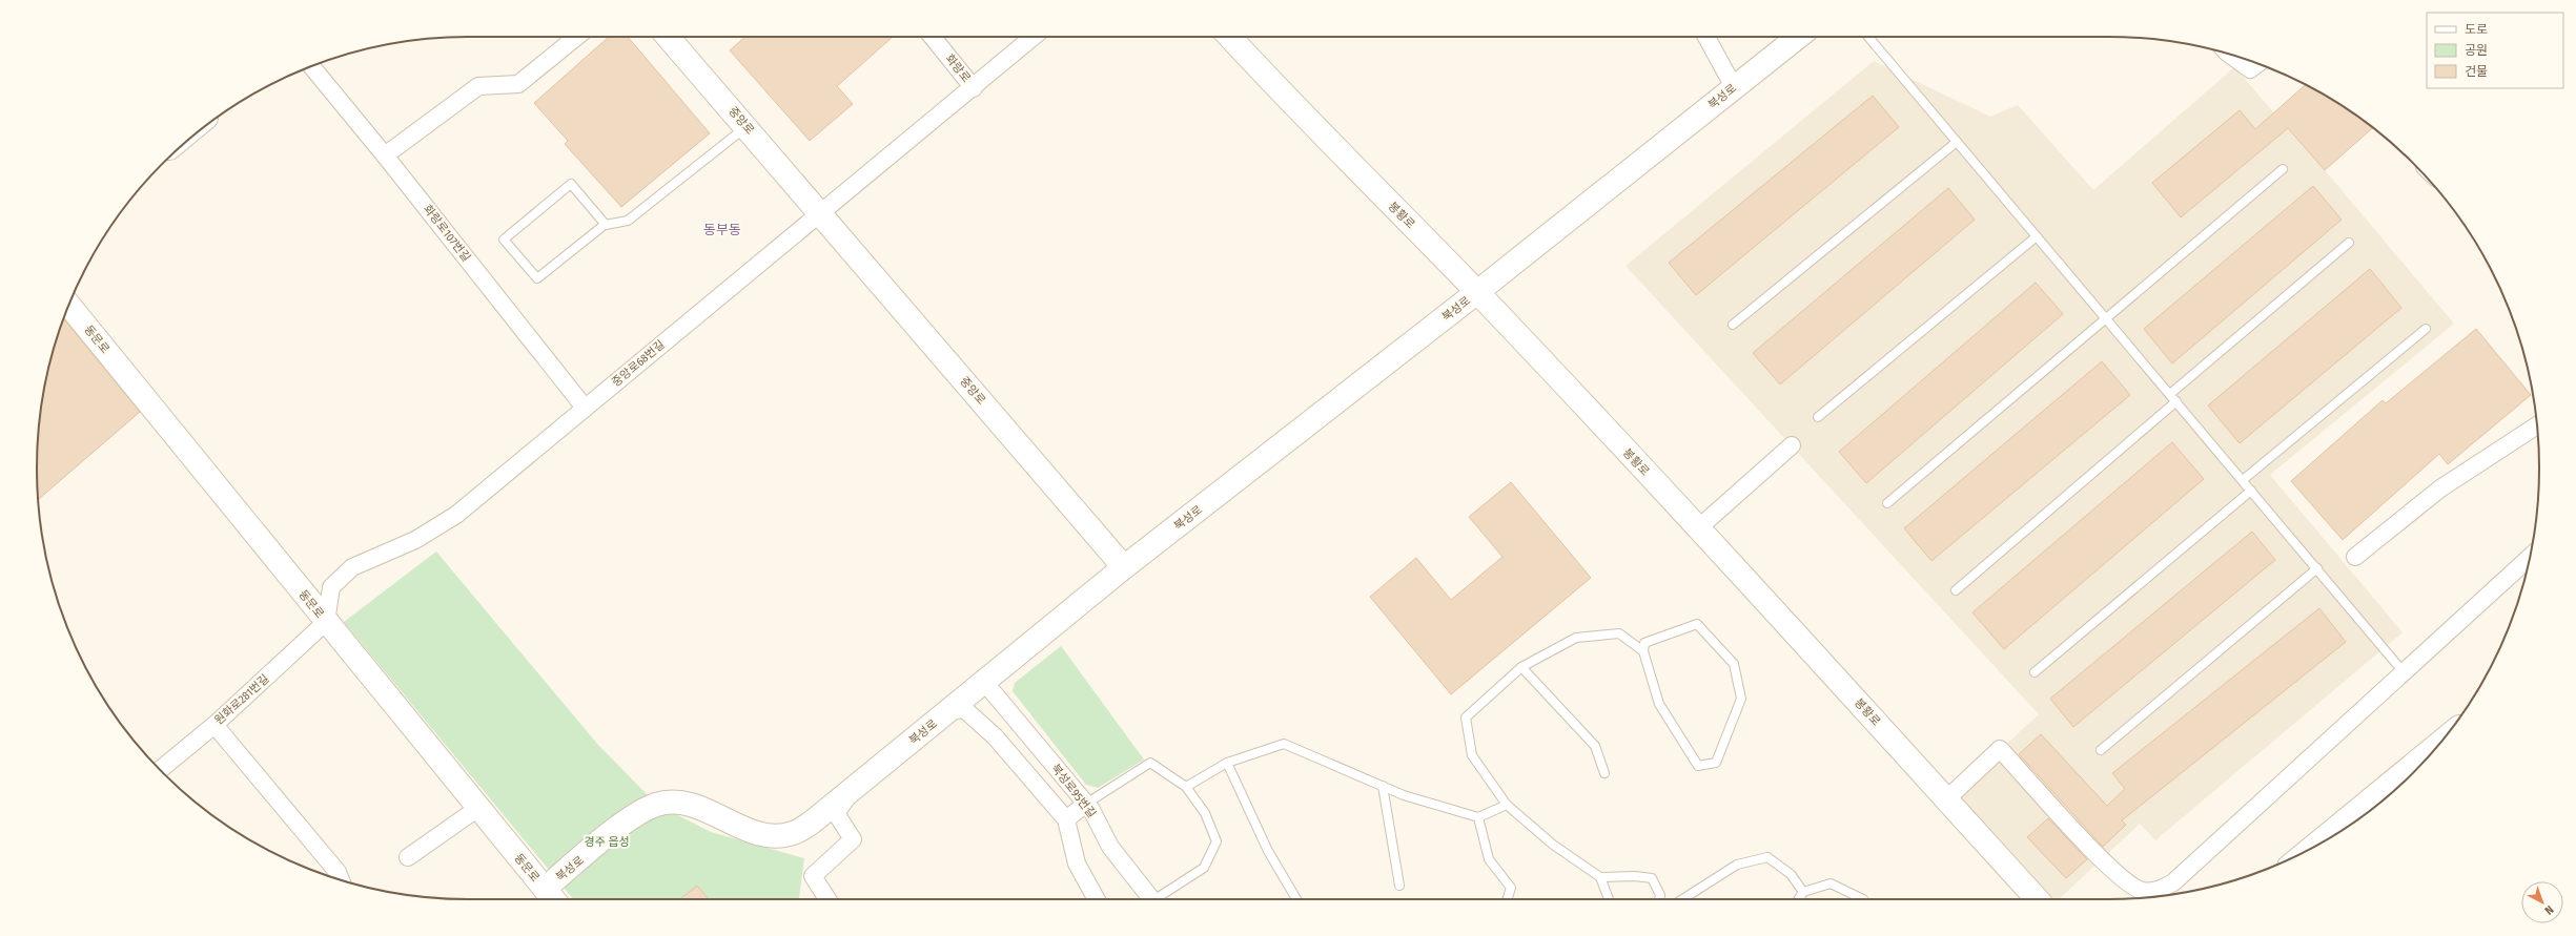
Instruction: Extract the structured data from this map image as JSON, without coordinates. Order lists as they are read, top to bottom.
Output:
{
  "streets": {
    "street": [
      "화랑로",
      "북성로",
      "중앙로",
      "봉황로",
      "화랑로107번길",
      "동문로",
      "중앙로68번길",
      "원화로281번길",
      "북성로95번길"
    ]
  },
  "crossings": [
    ["북성로", "중앙로"],
    ["북성로", "봉황로"],
    ["북성로", "동문로"],
    ["북성로", "북성로95번길"],
    ["중앙로", "중앙로68번길"],
    ["화랑로107번길", "중앙로68번길"],
    ["동문로", "중앙로68번길"],
    ["동문로", "원화로281번길"],
    ["중앙로68번길", "원화로281번길"]
  ],
  "districts": ["동부동"],
  "parks": ["경주 읍성"],
  "legend": ["도로", "공원", "건물"],
  "north": "bottom right"
}
